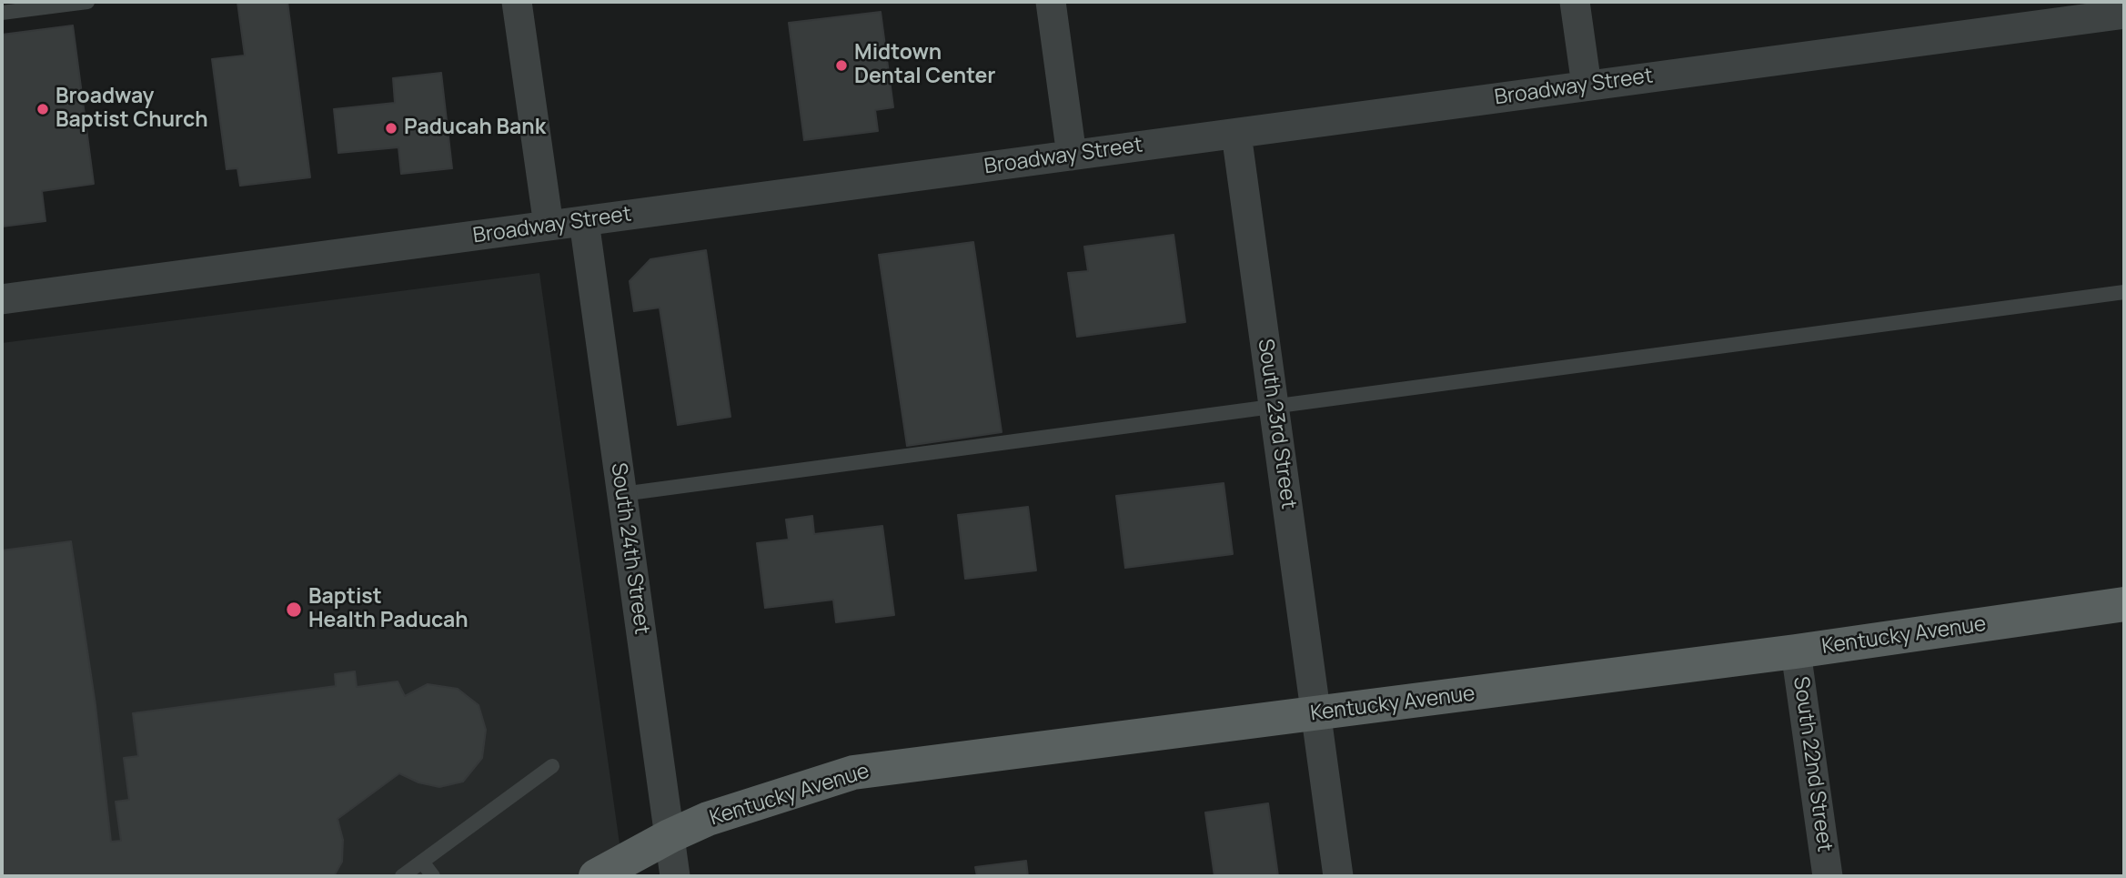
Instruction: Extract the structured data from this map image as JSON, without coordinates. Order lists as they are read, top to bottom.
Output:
{
  "streets": {
    "main road": ["Kentucky Avenue"],
    "street": [
      "Broadway Street",
      "South 23rd Street",
      "South 24th Street",
      "South 22nd Street"
    ]
  },
  "crossings": [
    ["Broadway Street", "South 23rd Street"],
    ["Broadway Street", "South 24th Street"],
    ["South 23rd Street", "Kentucky Avenue"],
    ["South 24th Street", "Kentucky Avenue"],
    ["Kentucky Avenue", "South 22nd Street"]
  ],
  "places": [
    "Midtown Dental Center",
    "Broadway Baptist Church",
    "Paducah Bank",
    "Baptist Health Paducah"
  ]
}
